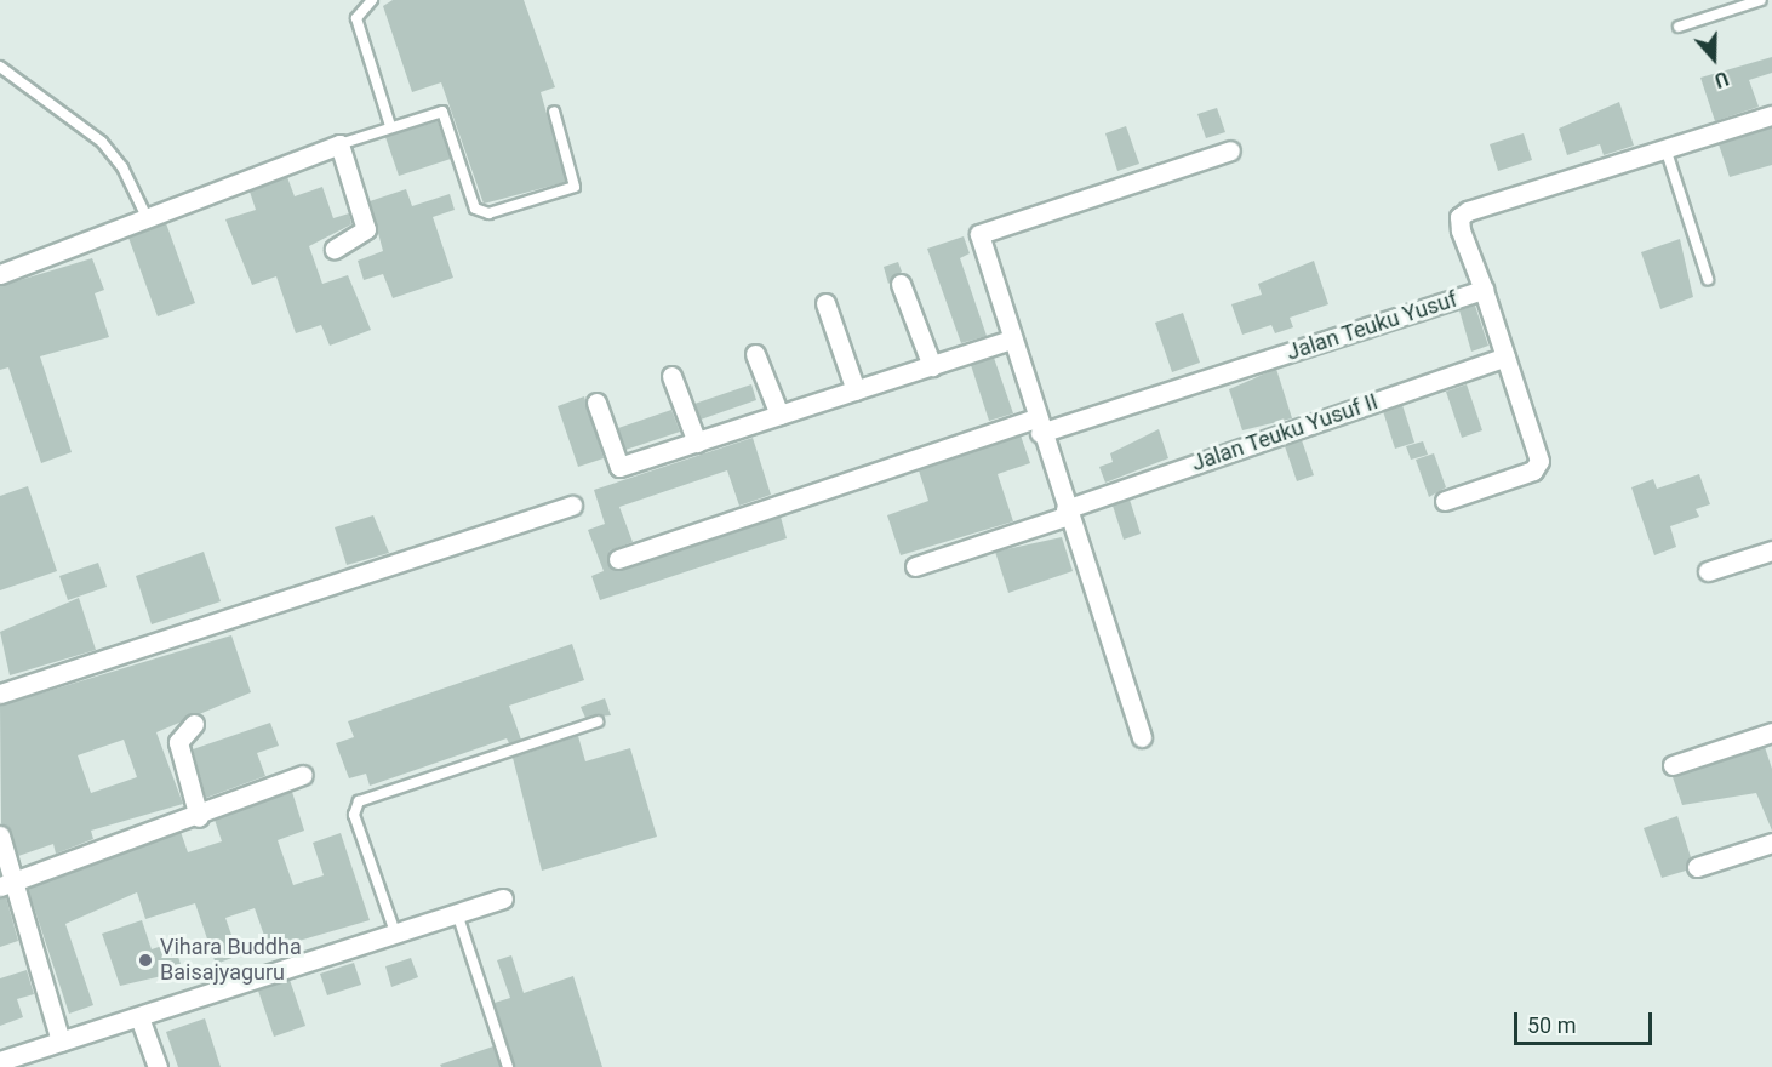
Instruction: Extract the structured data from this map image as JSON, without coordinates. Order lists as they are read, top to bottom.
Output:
{
  "streets": {
    "street": ["Jalan Teuku Yusuf", "Jalan Teuku Yusuf II"]
  },
  "places": ["Vihara Buddha Baisajyaguru"],
  "scale_bar": "50 m",
  "north": "bottom"
}
